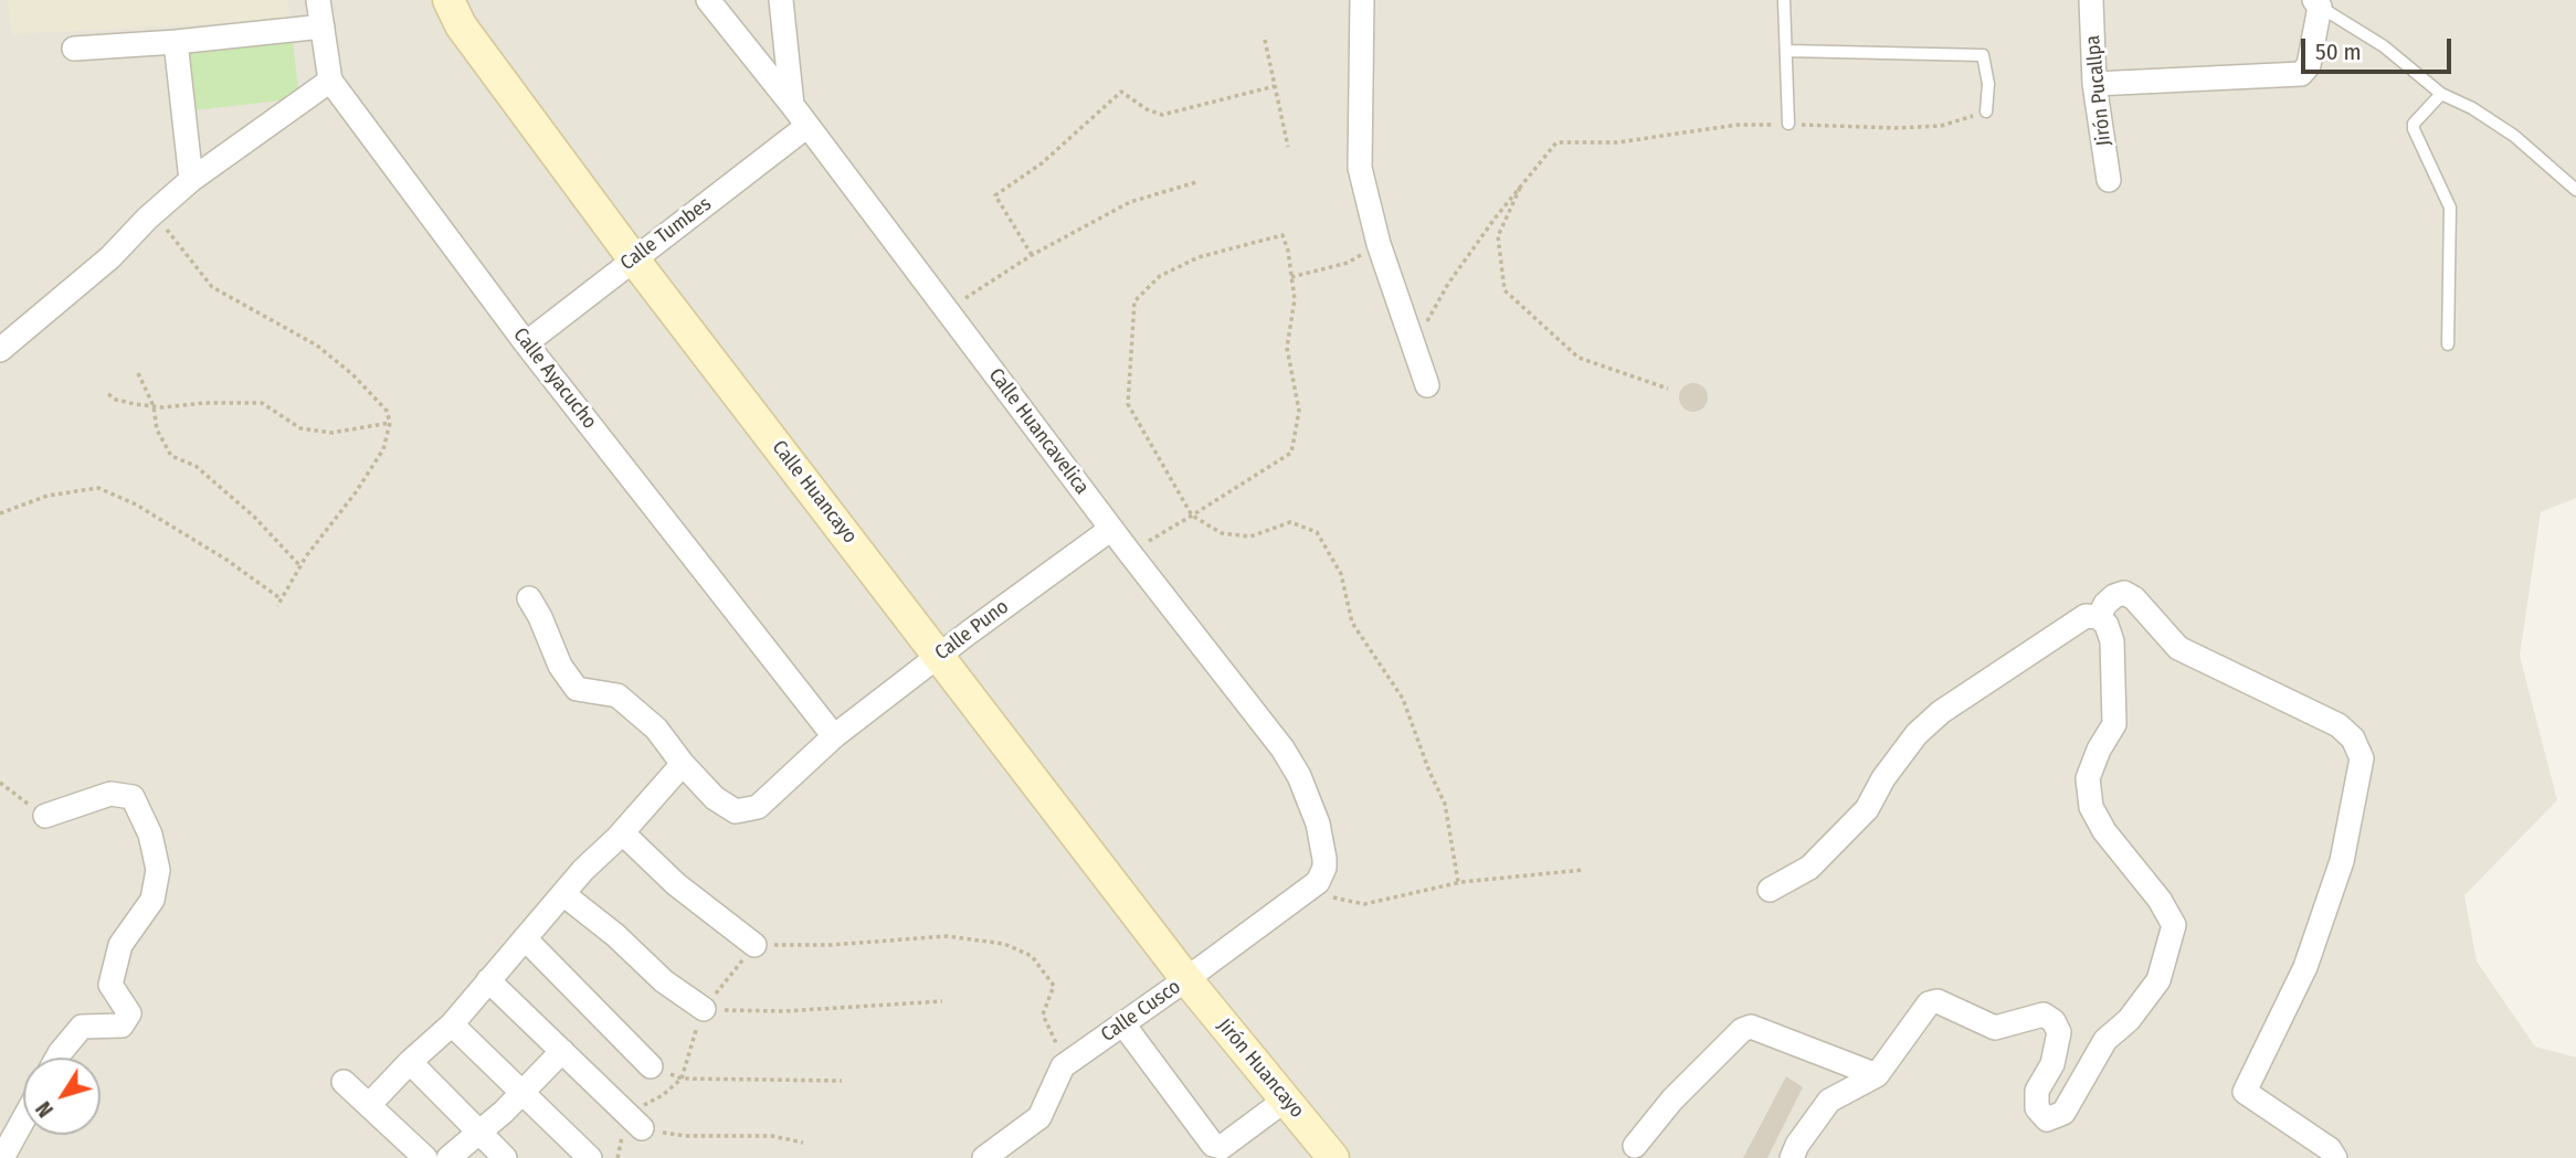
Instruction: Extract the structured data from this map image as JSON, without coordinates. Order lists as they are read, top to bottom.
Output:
{
  "streets": {
    "street": [
      "Jirón Pucallpa",
      "Calle Tumbes",
      "Calle Ayacucho",
      "Calle Huancavelica",
      "Calle Huancayo",
      "Calle Puno",
      "Calle Cusco",
      "Jirón Huancayo"
    ]
  },
  "crossings": [
    ["Calle Tumbes", "Calle Ayacucho"],
    ["Calle Tumbes", "Calle Huancavelica"],
    ["Calle Tumbes", "Calle Huancayo"],
    ["Calle Ayacucho", "Calle Puno"],
    ["Calle Huancavelica", "Calle Puno"],
    ["Calle Huancavelica", "Calle Cusco"],
    ["Calle Huancayo", "Calle Puno"],
    ["Calle Huancayo", "Calle Cusco"],
    ["Calle Huancayo", "Jirón Huancayo"],
    ["Calle Cusco", "Jirón Huancayo"]
  ],
  "scale_bar": "50 m",
  "north": "bottom left"
}
